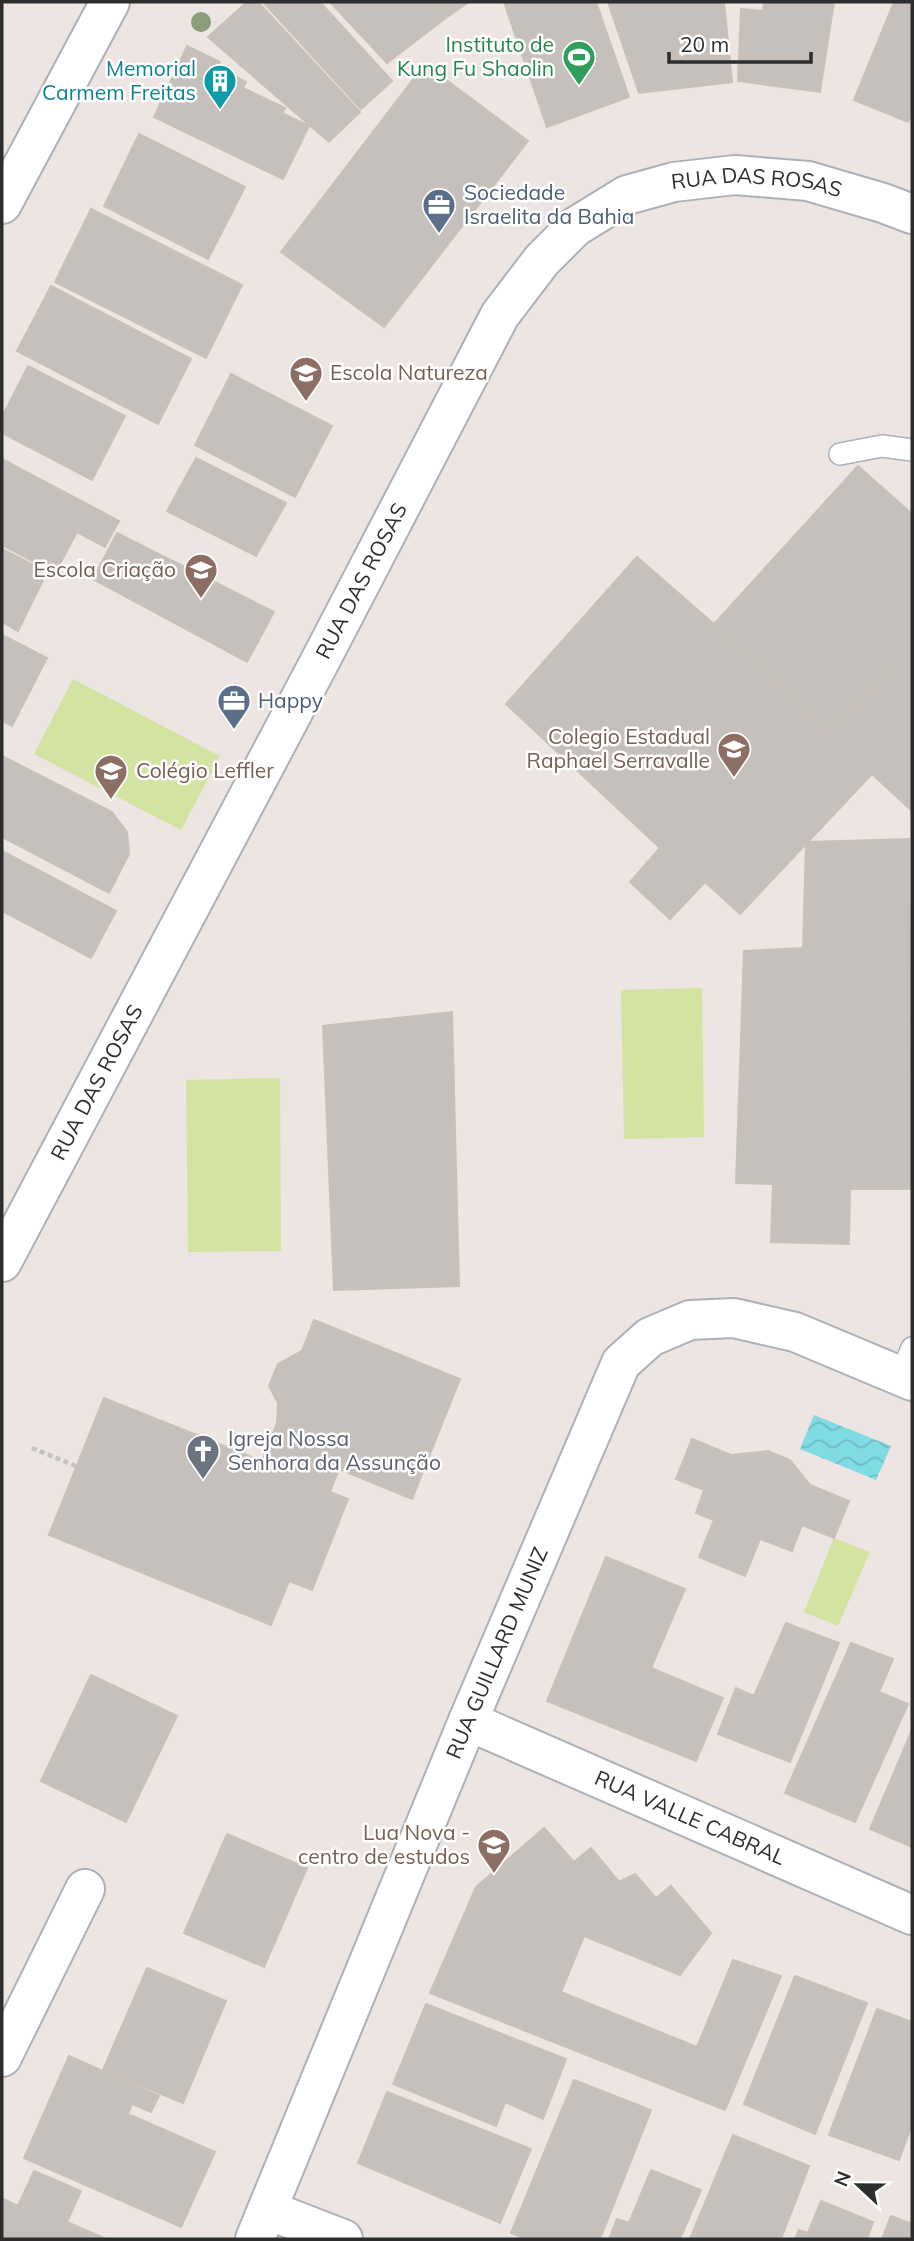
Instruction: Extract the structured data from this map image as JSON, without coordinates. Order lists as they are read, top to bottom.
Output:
{
  "streets": {
    "street": ["RUA DAS ROSAS", "RUA GUILLARD MUNIZ", "RUA VALLE CABRAL"]
  },
  "crossings": [
    ["RUA GUILLARD MUNIZ", "RUA VALLE CABRAL"]
  ],
  "places": {
    "sports": ["Instituto de Kung Fu Shaolin"],
    "building": ["Memorial Carmem Freitas"],
    "office": ["Sociedade Israelita da Bahia", "Happy"],
    "school or university": [
      "Escola Natureza",
      "Escola Criação",
      "Colegio Estadual Raphael Serravalle",
      "Colégio Leffler",
      "Lua Nova - centro de estudos"
    ],
    "church": ["Igreja Nossa Senhora da Assunção"]
  },
  "scale_bar": "20 m",
  "north": "left"
}
